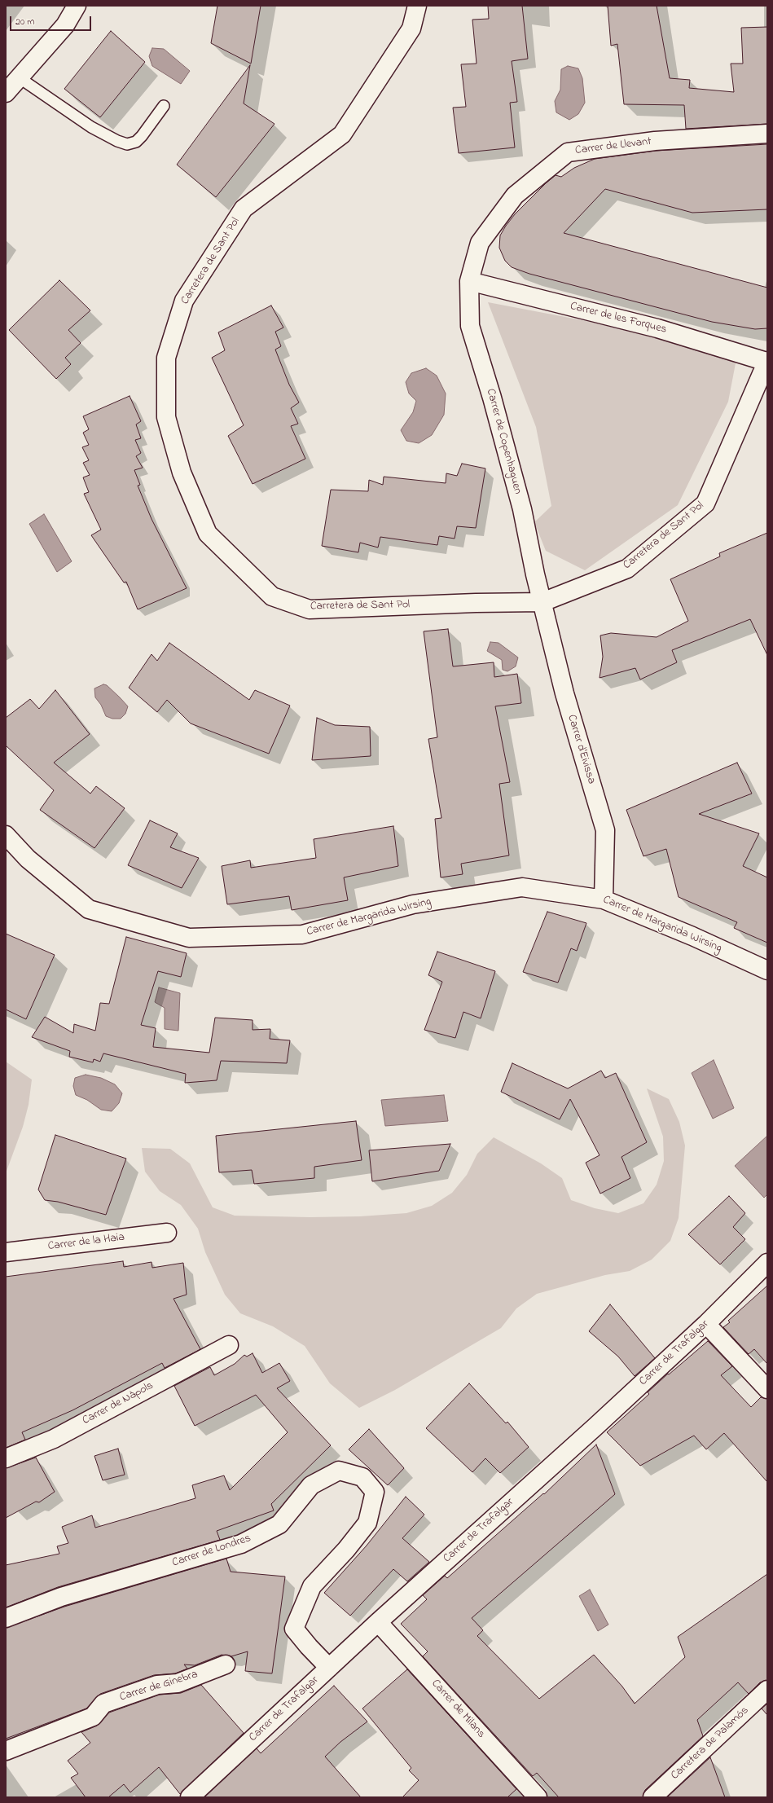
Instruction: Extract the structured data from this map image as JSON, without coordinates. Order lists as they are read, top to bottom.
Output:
{
  "streets": {
    "street": [
      "Carrer de Llevant",
      "Carretera de Sant Pol",
      "Carrer de les Forques",
      "Carrer de Copenhaguen",
      "Carrer d'Eivissa",
      "Carrer de Margarida Wirsing",
      "Carrer de la Haia",
      "Carrer de Trafalgar",
      "Carrer de Nàpols",
      "Carrer de Londres",
      "Carrer de Ginebra",
      "Carrer de Milans",
      "Carretera de Palamós"
    ]
  },
  "crossings": [
    ["Carrer de Llevant", "Carrer de les Forques"],
    ["Carrer de Llevant", "Carrer de Copenhaguen"],
    ["Carretera de Sant Pol", "Carrer de les Forques"],
    ["Carretera de Sant Pol", "Carrer de Copenhaguen"],
    ["Carretera de Sant Pol", "Carrer d'Eivissa"],
    ["Carrer de les Forques", "Carrer de Copenhaguen"],
    ["Carrer de Copenhaguen", "Carrer d'Eivissa"],
    ["Carrer d'Eivissa", "Carrer de Margarida Wirsing"],
    ["Carrer de Trafalgar", "Carrer de Londres"],
    ["Carrer de Trafalgar", "Carrer de Milans"]
  ],
  "scale_bar": "20 m"
}
